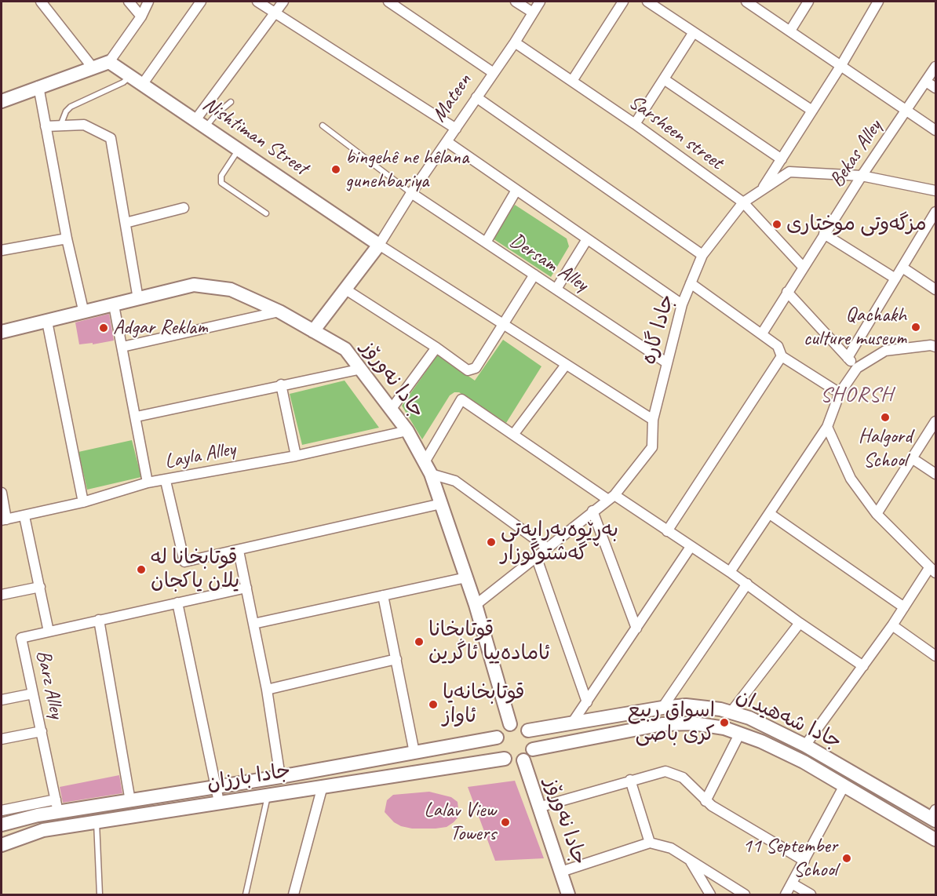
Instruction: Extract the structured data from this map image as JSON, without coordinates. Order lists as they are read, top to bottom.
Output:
{
  "streets": {
    "main road": [
      "Mateen",
      "Nishtiman Street",
      "جادا نەورۆز",
      "جادا شەهیدان",
      "جادا بارزان"
    ],
    "street": [
      "Sarsheen street",
      "Bekas Alley",
      "Dersam Alley",
      "جادا گارە",
      "Layla Alley",
      "Barz Alley"
    ]
  },
  "crossings": [
    ["Mateen", "Sarsheen street"],
    ["Mateen", "Nishtiman Street"],
    ["Mateen", "Dersam Alley"],
    ["Mateen", "جادا نەورۆز"],
    ["Sarsheen street", "Bekas Alley"],
    ["Sarsheen street", "جادا گارە"],
    ["Bekas Alley", "جادا گارە"],
    ["Dersam Alley", "جادا گارە"],
    ["جادا گارە", "جادا نەورۆز"],
    ["جادا نەورۆز", "Layla Alley"],
    ["جادا نەورۆز", "جادا شەهیدان"],
    ["جادا نەورۆز", "جادا بارزان"],
    ["Barz Alley", "جادا بارزان"],
    ["جادا شەهیدان", "جادا بارزان"]
  ],
  "districts": ["SHORSH"],
  "places": [
    "bingehê ne hêlana gunehbariya",
    "مزگەوتی موختاری",
    "Qachakh culture museum",
    "Adgar Reklam",
    "Halgord School",
    "بەڕێوەبەرایەتی گەشتوگوزار",
    "قوتابخانا له يلان ياكجان",
    "قوتابخانا ئامادەییا ئاگرین",
    "قوتابخانەیا ئاواز",
    "اسواق ربيع كرى باصى",
    "Lalav View Towers",
    "11 September School"
  ]
}
